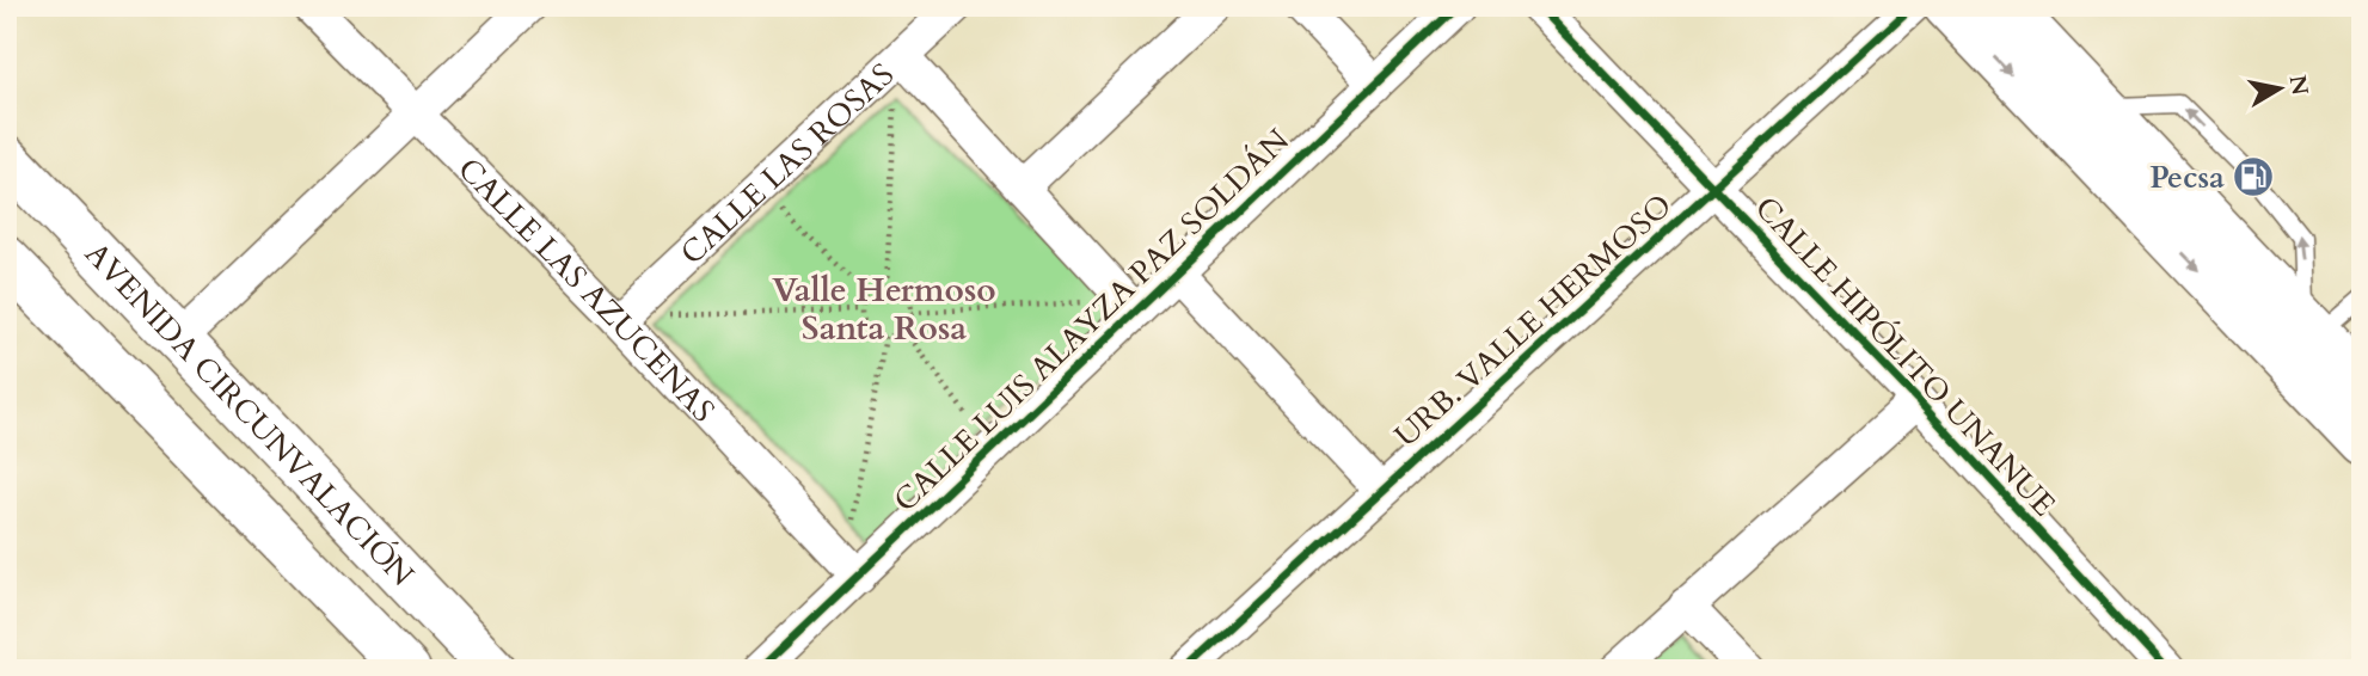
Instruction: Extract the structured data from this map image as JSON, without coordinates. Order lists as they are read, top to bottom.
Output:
{
  "streets": {
    "main road": ["AVENIDA CIRCUNVALACIÓN"],
    "street": [
      "CALLE LAS ROSAS",
      "CALLE LAS AZUCENAS",
      "CALLE LUIS ALAYZA PAZ SOLDÁN",
      "URB. VALLE HERMOSO",
      "CALLE HIPÓLITO UNANUE"
    ]
  },
  "crossings": [
    ["CALLE LAS ROSAS", "CALLE LAS AZUCENAS"],
    ["CALLE LAS AZUCENAS", "CALLE LUIS ALAYZA PAZ SOLDÁN"],
    ["URB. VALLE HERMOSO", "CALLE HIPÓLITO UNANUE"]
  ],
  "districts": ["Valle Hermoso Santa Rosa"],
  "places": {
    "fuel station": ["Pecsa"]
  },
  "north": "right"
}
